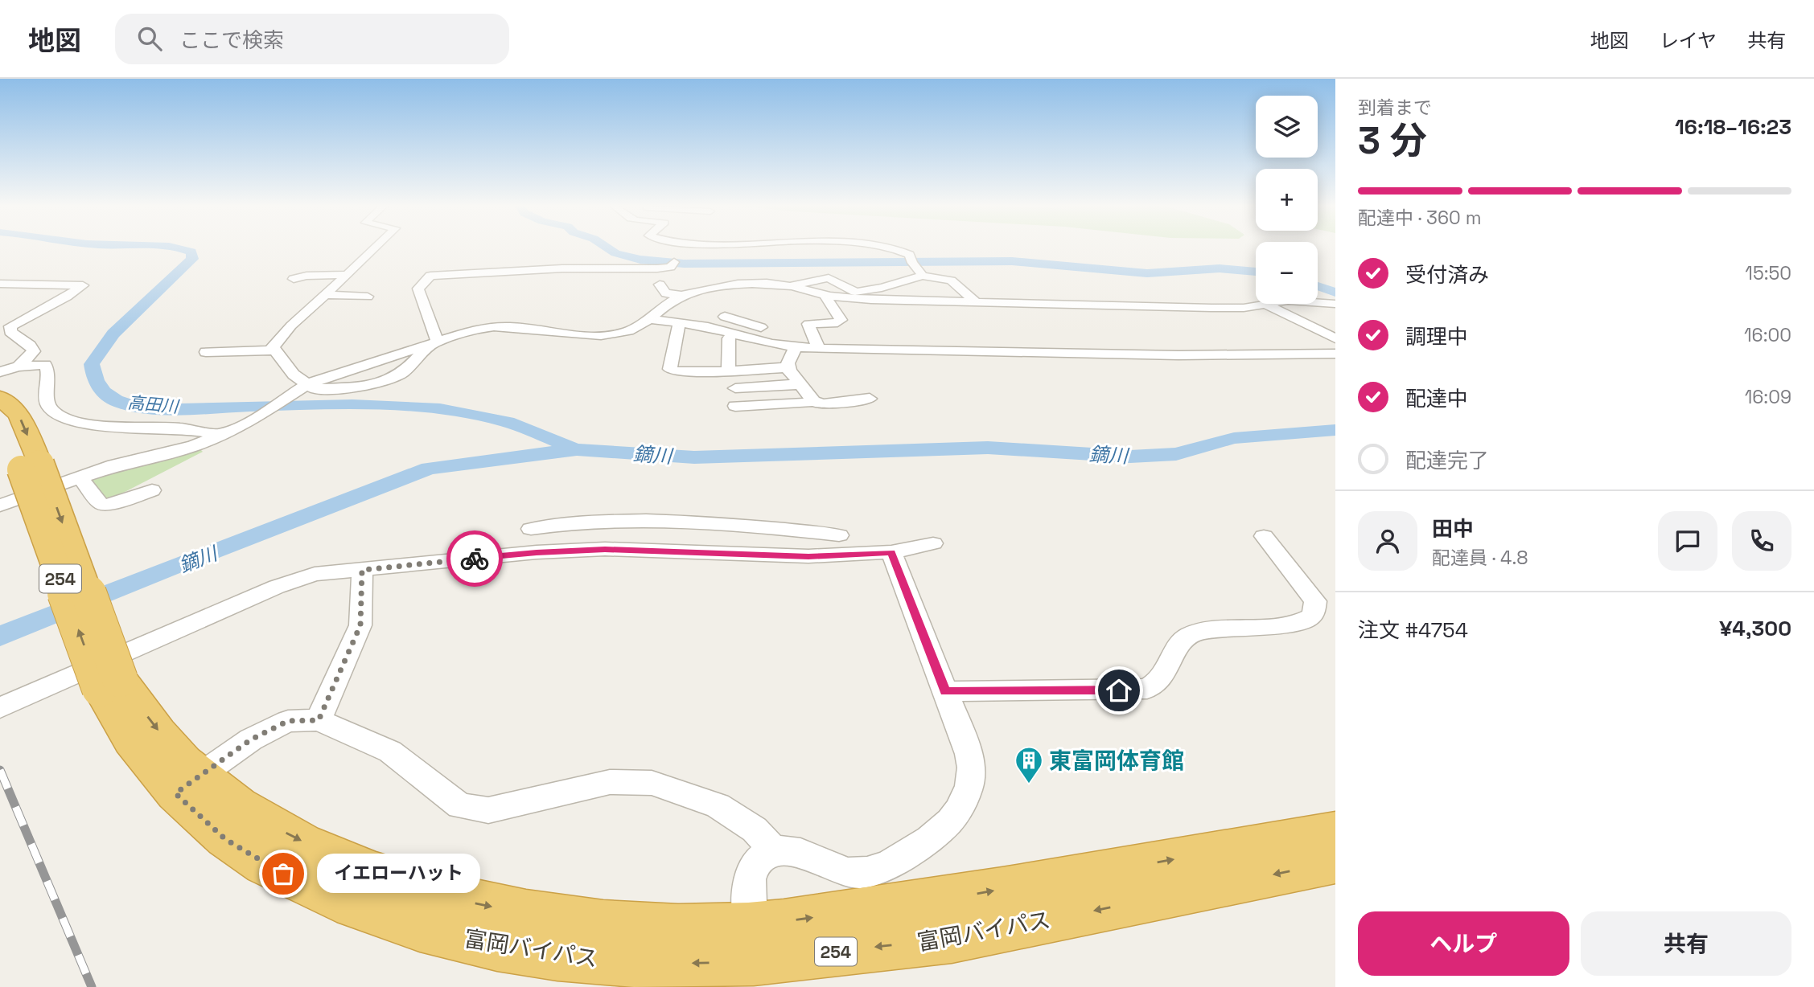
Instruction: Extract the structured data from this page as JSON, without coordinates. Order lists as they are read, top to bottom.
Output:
{
  "streets": {
    "highway": ["254", "富岡バイパス"]
  },
  "water": ["高田川", "鏑川"],
  "places": {
    "building": ["東富岡体育館"],
    "other": ["イエローハット"]
  },
  "page": {
    "header": "地図",
    "search": "ここで検索",
    "nav": ["地図", "レイヤ", "共有"],
    "heading": ["3 分", "到着まで", "16:18–16:23"],
    "panel": [
      "田中",
      "配達員 · 4.8",
      "注文 #4754",
      "¥4,300"
    ],
    "map_buttons": ["+", "−"],
    "bar": "配達中 · 360 m",
    "list": [
      ["受付済み", "15:50"],
      ["調理中", "16:00"],
      ["配達中", "16:09"],
      "配達完了"
    ],
    "bubble": "イエローハット",
    "buttons": ["ヘルプ", "共有"]
  }
}
